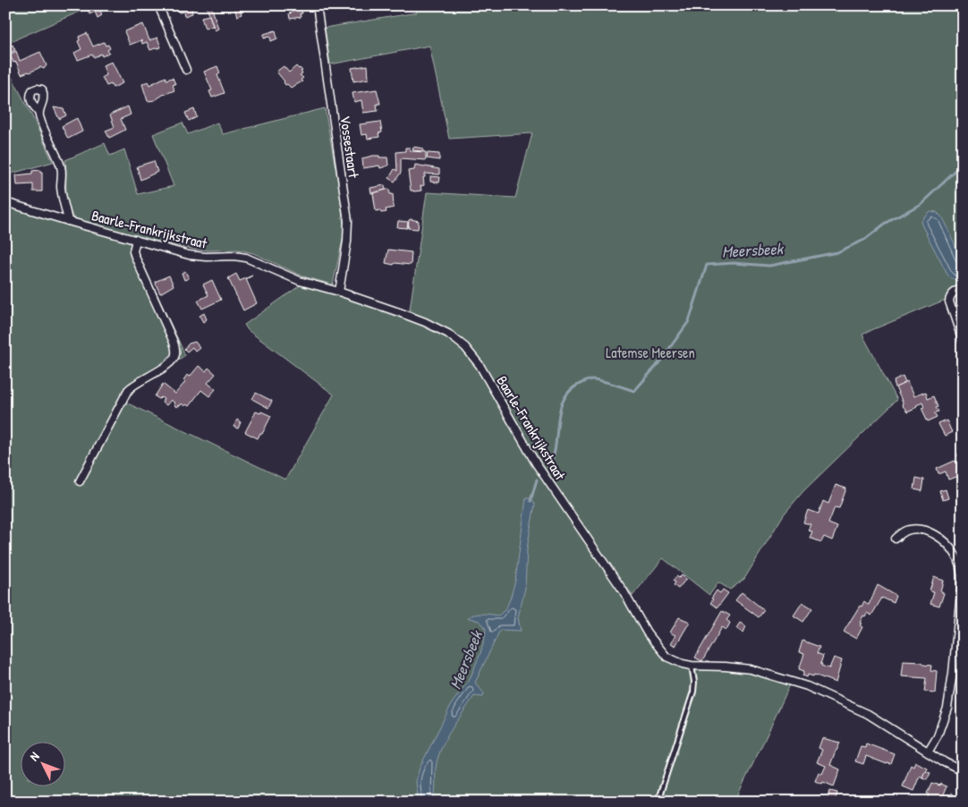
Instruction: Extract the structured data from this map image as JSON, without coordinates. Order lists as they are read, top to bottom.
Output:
{
  "streets": {
    "street": ["Vossestaart", "Baarle-Frankrijkstraat"]
  },
  "crossings": [
    ["Vossestaart", "Baarle-Frankrijkstraat"]
  ],
  "water": ["Meersbeek"],
  "parks": ["Latemse Meersen"],
  "north": "top left"
}
